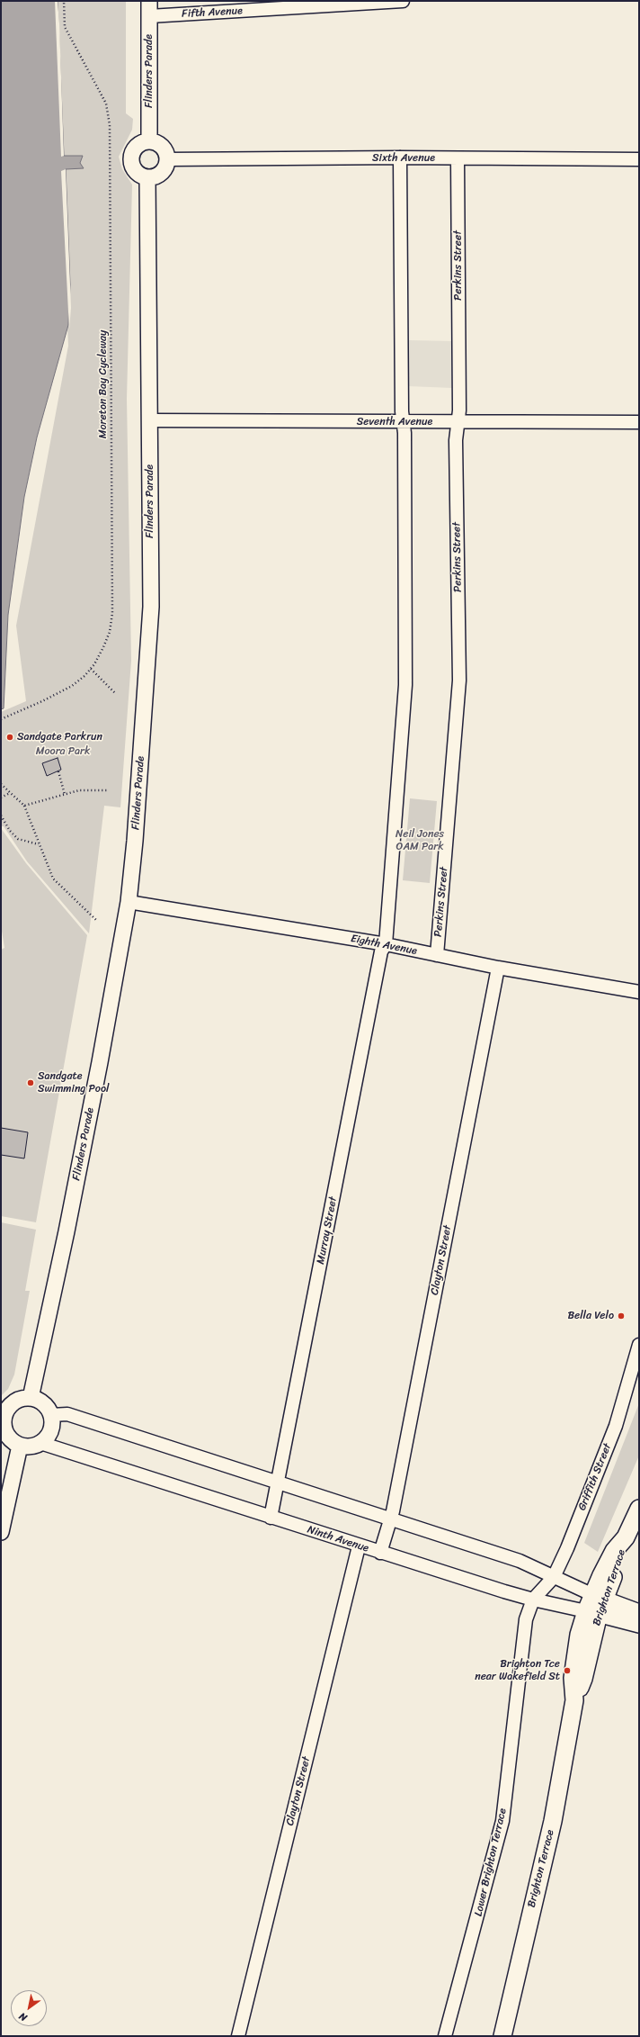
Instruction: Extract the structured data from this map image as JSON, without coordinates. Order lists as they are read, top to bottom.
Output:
{
  "streets": {
    "main road": ["Brighton Terrace"],
    "street": [
      "Fifth Avenue",
      "Flinders Parade",
      "Sixth Avenue",
      "Perkins Street",
      "Seventh Avenue",
      "Eighth Avenue",
      "Murray Street",
      "Clayton Street",
      "Griffith Street",
      "Ninth Avenue",
      "Lower Brighton Terrace"
    ],
    "path": ["Moreton Bay Cycleway"]
  },
  "crossings": [
    ["Fifth Avenue", "Flinders Parade"],
    ["Flinders Parade", "Sixth Avenue"],
    ["Flinders Parade", "Seventh Avenue"],
    ["Flinders Parade", "Eighth Avenue"],
    ["Flinders Parade", "Ninth Avenue"],
    ["Sixth Avenue", "Perkins Street"],
    ["Perkins Street", "Seventh Avenue"],
    ["Perkins Street", "Eighth Avenue"],
    ["Eighth Avenue", "Murray Street"],
    ["Eighth Avenue", "Clayton Street"],
    ["Murray Street", "Ninth Avenue"],
    ["Clayton Street", "Ninth Avenue"],
    ["Griffith Street", "Ninth Avenue"],
    ["Griffith Street", "Lower Brighton Terrace"],
    ["Ninth Avenue", "Brighton Terrace"],
    ["Ninth Avenue", "Lower Brighton Terrace"]
  ],
  "parks": ["Moora Park", "Neil Jones OAM Park"],
  "places": [
    "Sandgate Parkrun",
    "Sandgate Swimming Pool",
    "Bella Velo",
    "Brighton Tce near Wakefield St"
  ],
  "north": "bottom left"
}
